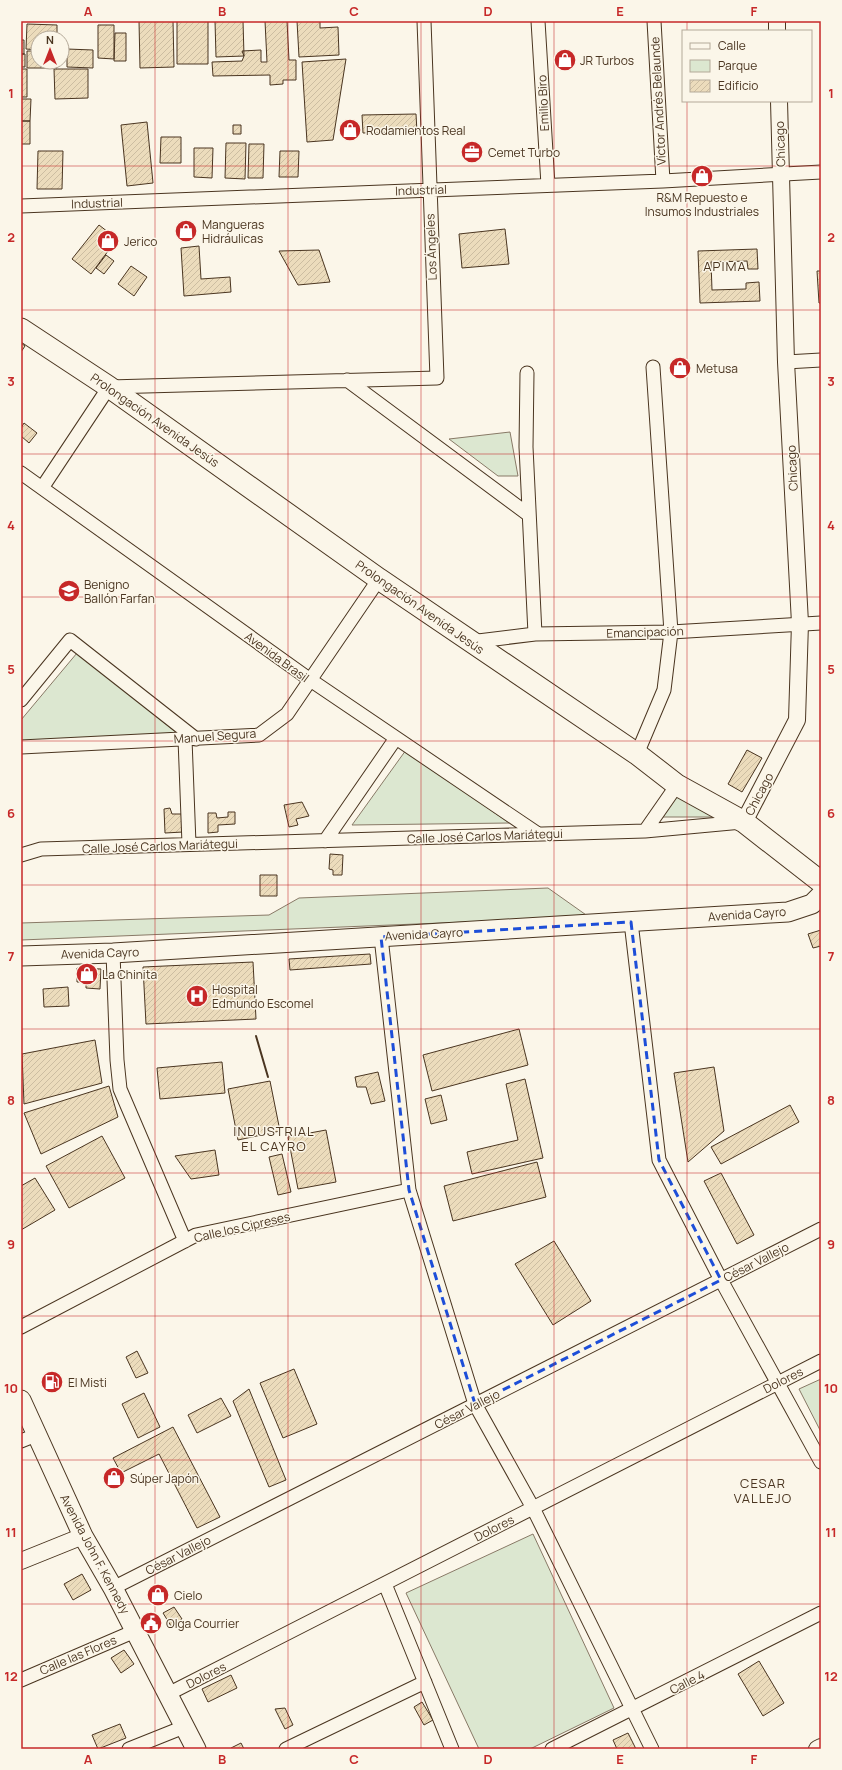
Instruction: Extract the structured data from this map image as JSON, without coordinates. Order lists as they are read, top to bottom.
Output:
{
  "streets": {
    "main road": ["Prolongación Avenida Jesús", "Avenida Cayro", "Avenida John F. Kennedy"],
    "street": [
      "Víctor Andrés Belaunde",
      "Emilio Biro",
      "Chicago",
      "Industrial",
      "Los Ángeles",
      "Emancipación",
      "Avenida Brasil",
      "Manuel Segura",
      "Calle José Carlos Mariátegui",
      "Calle los Cipreses",
      "César Vallejo",
      "Dolores",
      "Calle las Flores",
      "Calle 4"
    ]
  },
  "crossings": [
    ["Víctor Andrés Belaunde", "Industrial"],
    ["Emilio Biro", "Industrial"],
    ["Chicago", "Industrial"],
    ["Chicago", "Prolongación Avenida Jesús"],
    ["Chicago", "Emancipación"],
    ["Chicago", "Calle José Carlos Mariátegui"],
    ["Industrial", "Los Ángeles"],
    ["Prolongación Avenida Jesús", "Emancipación"],
    ["Prolongación Avenida Jesús", "Manuel Segura"],
    ["Prolongación Avenida Jesús", "Calle José Carlos Mariátegui"],
    ["Avenida Brasil", "Manuel Segura"],
    ["Avenida Brasil", "Calle José Carlos Mariátegui"],
    ["César Vallejo", "Avenida John F. Kennedy"],
    ["Dolores", "Avenida John F. Kennedy"],
    ["Avenida John F. Kennedy", "Calle las Flores"]
  ],
  "districts": ["APIMA", "INDUSTRIAL EL CAYRO", "CESAR VALLEJO"],
  "places": {
    "shop": [
      "JR Turbos",
      "Rodamientos Real",
      "R&M Repuesto e Insumos Industriales",
      "Mangueras Hidráulicas",
      "Jerico",
      "Metusa",
      "La Chinita",
      "Súper Japón",
      "Cielo"
    ],
    "office": ["Cemet Turbo"],
    "school or university": ["Benigno Ballón Farfan"],
    "hospital": ["Hospital Edmundo Escomel"],
    "fuel station": ["El Misti"],
    "public building": ["Olga Courrier"]
  },
  "legend": ["Calle", "Parque", "Edificio"],
  "north": "top",
  "grid": {
    "columns": [
      "A",
      "B",
      "C",
      "D",
      "E",
      "F"
    ],
    "rows": [
      "1",
      "2",
      "3",
      "4",
      "5",
      "6",
      "7",
      "8",
      "9",
      "10",
      "11",
      "12"
    ]
  }
}
